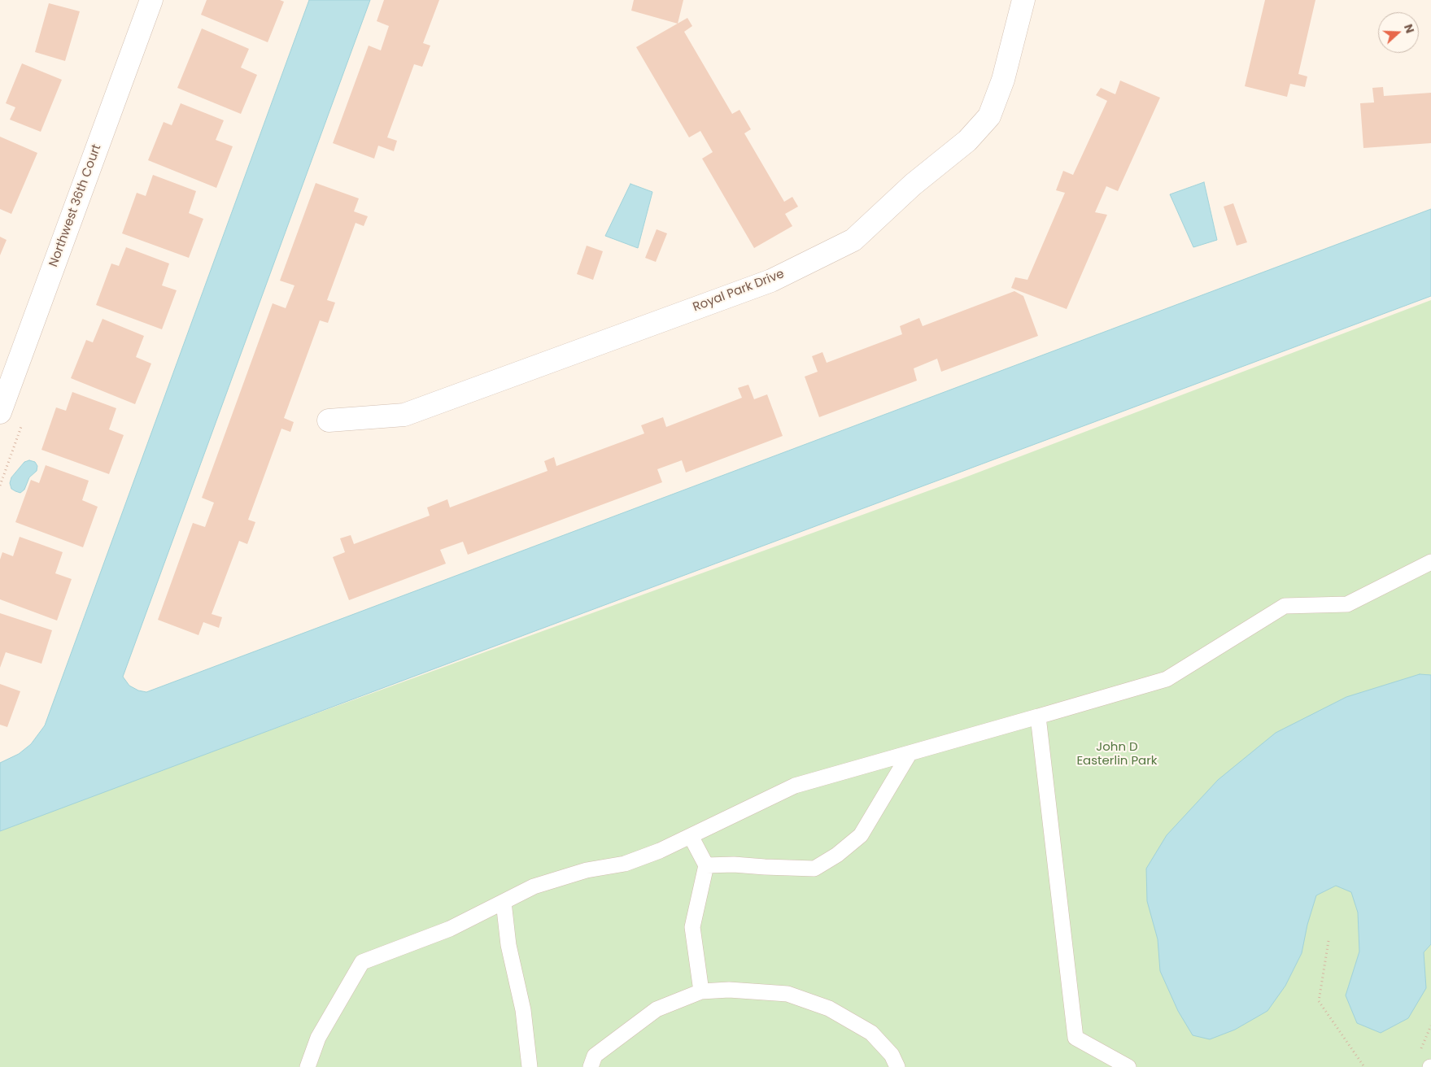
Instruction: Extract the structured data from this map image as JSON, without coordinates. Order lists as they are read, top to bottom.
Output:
{
  "streets": {
    "street": ["Northwest 36th Court", "Royal Park Drive"]
  },
  "parks": ["John D Easterlin Park"],
  "north": "right"
}
